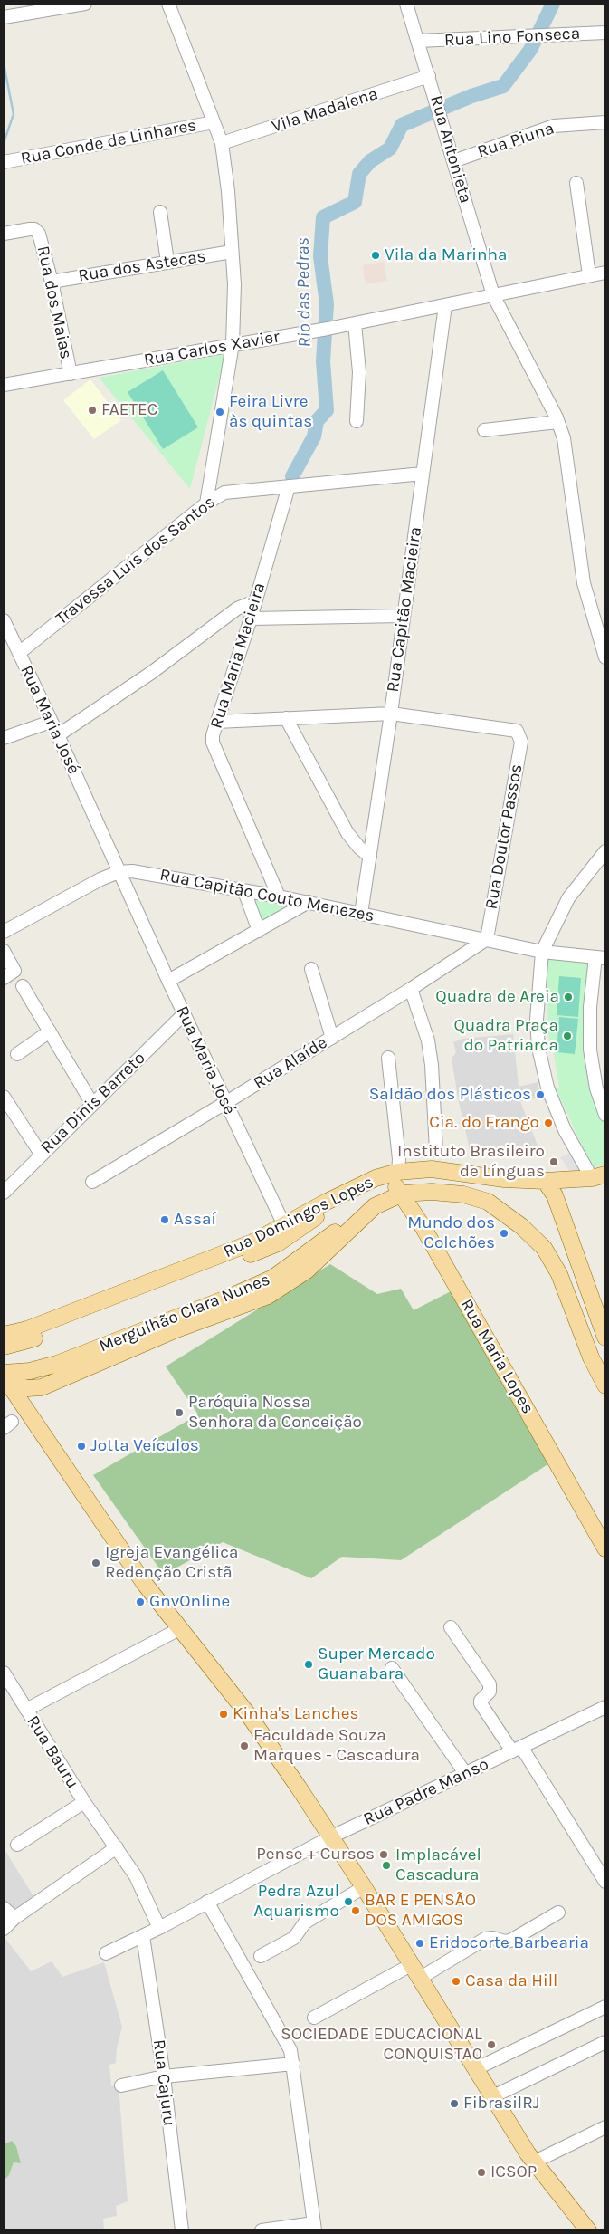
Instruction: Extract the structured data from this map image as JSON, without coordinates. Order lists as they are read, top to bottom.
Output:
{
  "streets": {
    "main road": ["Rua Domingos Lopes", "Mergulhão Clara Nunes", "Rua Maria Lopes"],
    "street": [
      "Rua Lino Fonseca",
      "Vila Madalena",
      "Rua Piuna",
      "Rua Conde de Linhares",
      "Rua Antonieta",
      "Rua dos Astecas",
      "Rua dos Maias",
      "Rua Carlos Xavier",
      "Travessa Luís dos Santos",
      "Rua Capitão Macieira",
      "Rua Maria Macieira",
      "Rua Maria José",
      "Rua Doutor Passos",
      "Rua Capitão Couto Menezes",
      "Rua Alaíde",
      "Rua Dinis Barreto",
      "Rua Bauru",
      "Rua Padre Manso",
      "Rua Cajuru"
    ]
  },
  "crossings": [
    ["Rua Lino Fonseca", "Rua Antonieta"],
    ["Vila Madalena", "Rua Antonieta"],
    ["Rua Piuna", "Rua Antonieta"],
    ["Rua Antonieta", "Rua Carlos Xavier"],
    ["Rua dos Astecas", "Rua dos Maias"],
    ["Rua dos Maias", "Rua Carlos Xavier"],
    ["Rua Carlos Xavier", "Rua Capitão Macieira"],
    ["Travessa Luís dos Santos", "Rua Capitão Macieira"],
    ["Travessa Luís dos Santos", "Rua Maria Macieira"],
    ["Travessa Luís dos Santos", "Rua Maria José"],
    ["Rua Capitão Macieira", "Rua Doutor Passos"],
    ["Rua Capitão Macieira", "Rua Capitão Couto Menezes"],
    ["Rua Maria Macieira", "Rua Capitão Couto Menezes"],
    ["Rua Maria José", "Rua Capitão Couto Menezes"],
    ["Rua Maria José", "Rua Alaíde"],
    ["Rua Maria José", "Rua Dinis Barreto"],
    ["Rua Maria José", "Rua Domingos Lopes"],
    ["Rua Doutor Passos", "Rua Capitão Couto Menezes"],
    ["Rua Doutor Passos", "Rua Alaíde"],
    ["Rua Capitão Couto Menezes", "Rua Alaíde"],
    ["Rua Domingos Lopes", "Mergulhão Clara Nunes"],
    ["Rua Domingos Lopes", "Rua Maria Lopes"],
    ["Rua Bauru", "Rua Padre Manso"],
    ["Rua Padre Manso", "Rua Cajuru"]
  ],
  "water": ["Rio das Pedras"],
  "places": [
    "Vila da Marinha",
    "FAETEC",
    "Feira Livre às quintas",
    "Quadra de Areia",
    "Quadra Praça do Patriarca",
    "Saldão dos Plásticos",
    "Cia. do Frango",
    "Instituto Brasileiro de Línguas",
    "Assaí",
    "Mundo dos Colchões",
    "Paróquia Nossa Senhora da Conceição",
    "Jotta Veículos",
    "Igreja Evangélica Redenção Cristã",
    "GnvOnline",
    "Super Mercado Guanabara",
    "Kinha's Lanches",
    "Faculdade Souza Marques - Cascadura",
    "Pense + Cursos",
    "Implacável Cascadura",
    "Pedra Azul Aquarismo",
    "BAR E PENSÃO DOS AMIGOS",
    "Eridocorte Barbearia",
    "Casa da Hill",
    "SOCIEDADE EDUCACIONAL CONQUISTA0",
    "FibrasilRJ",
    "ICSOP"
  ]
}
